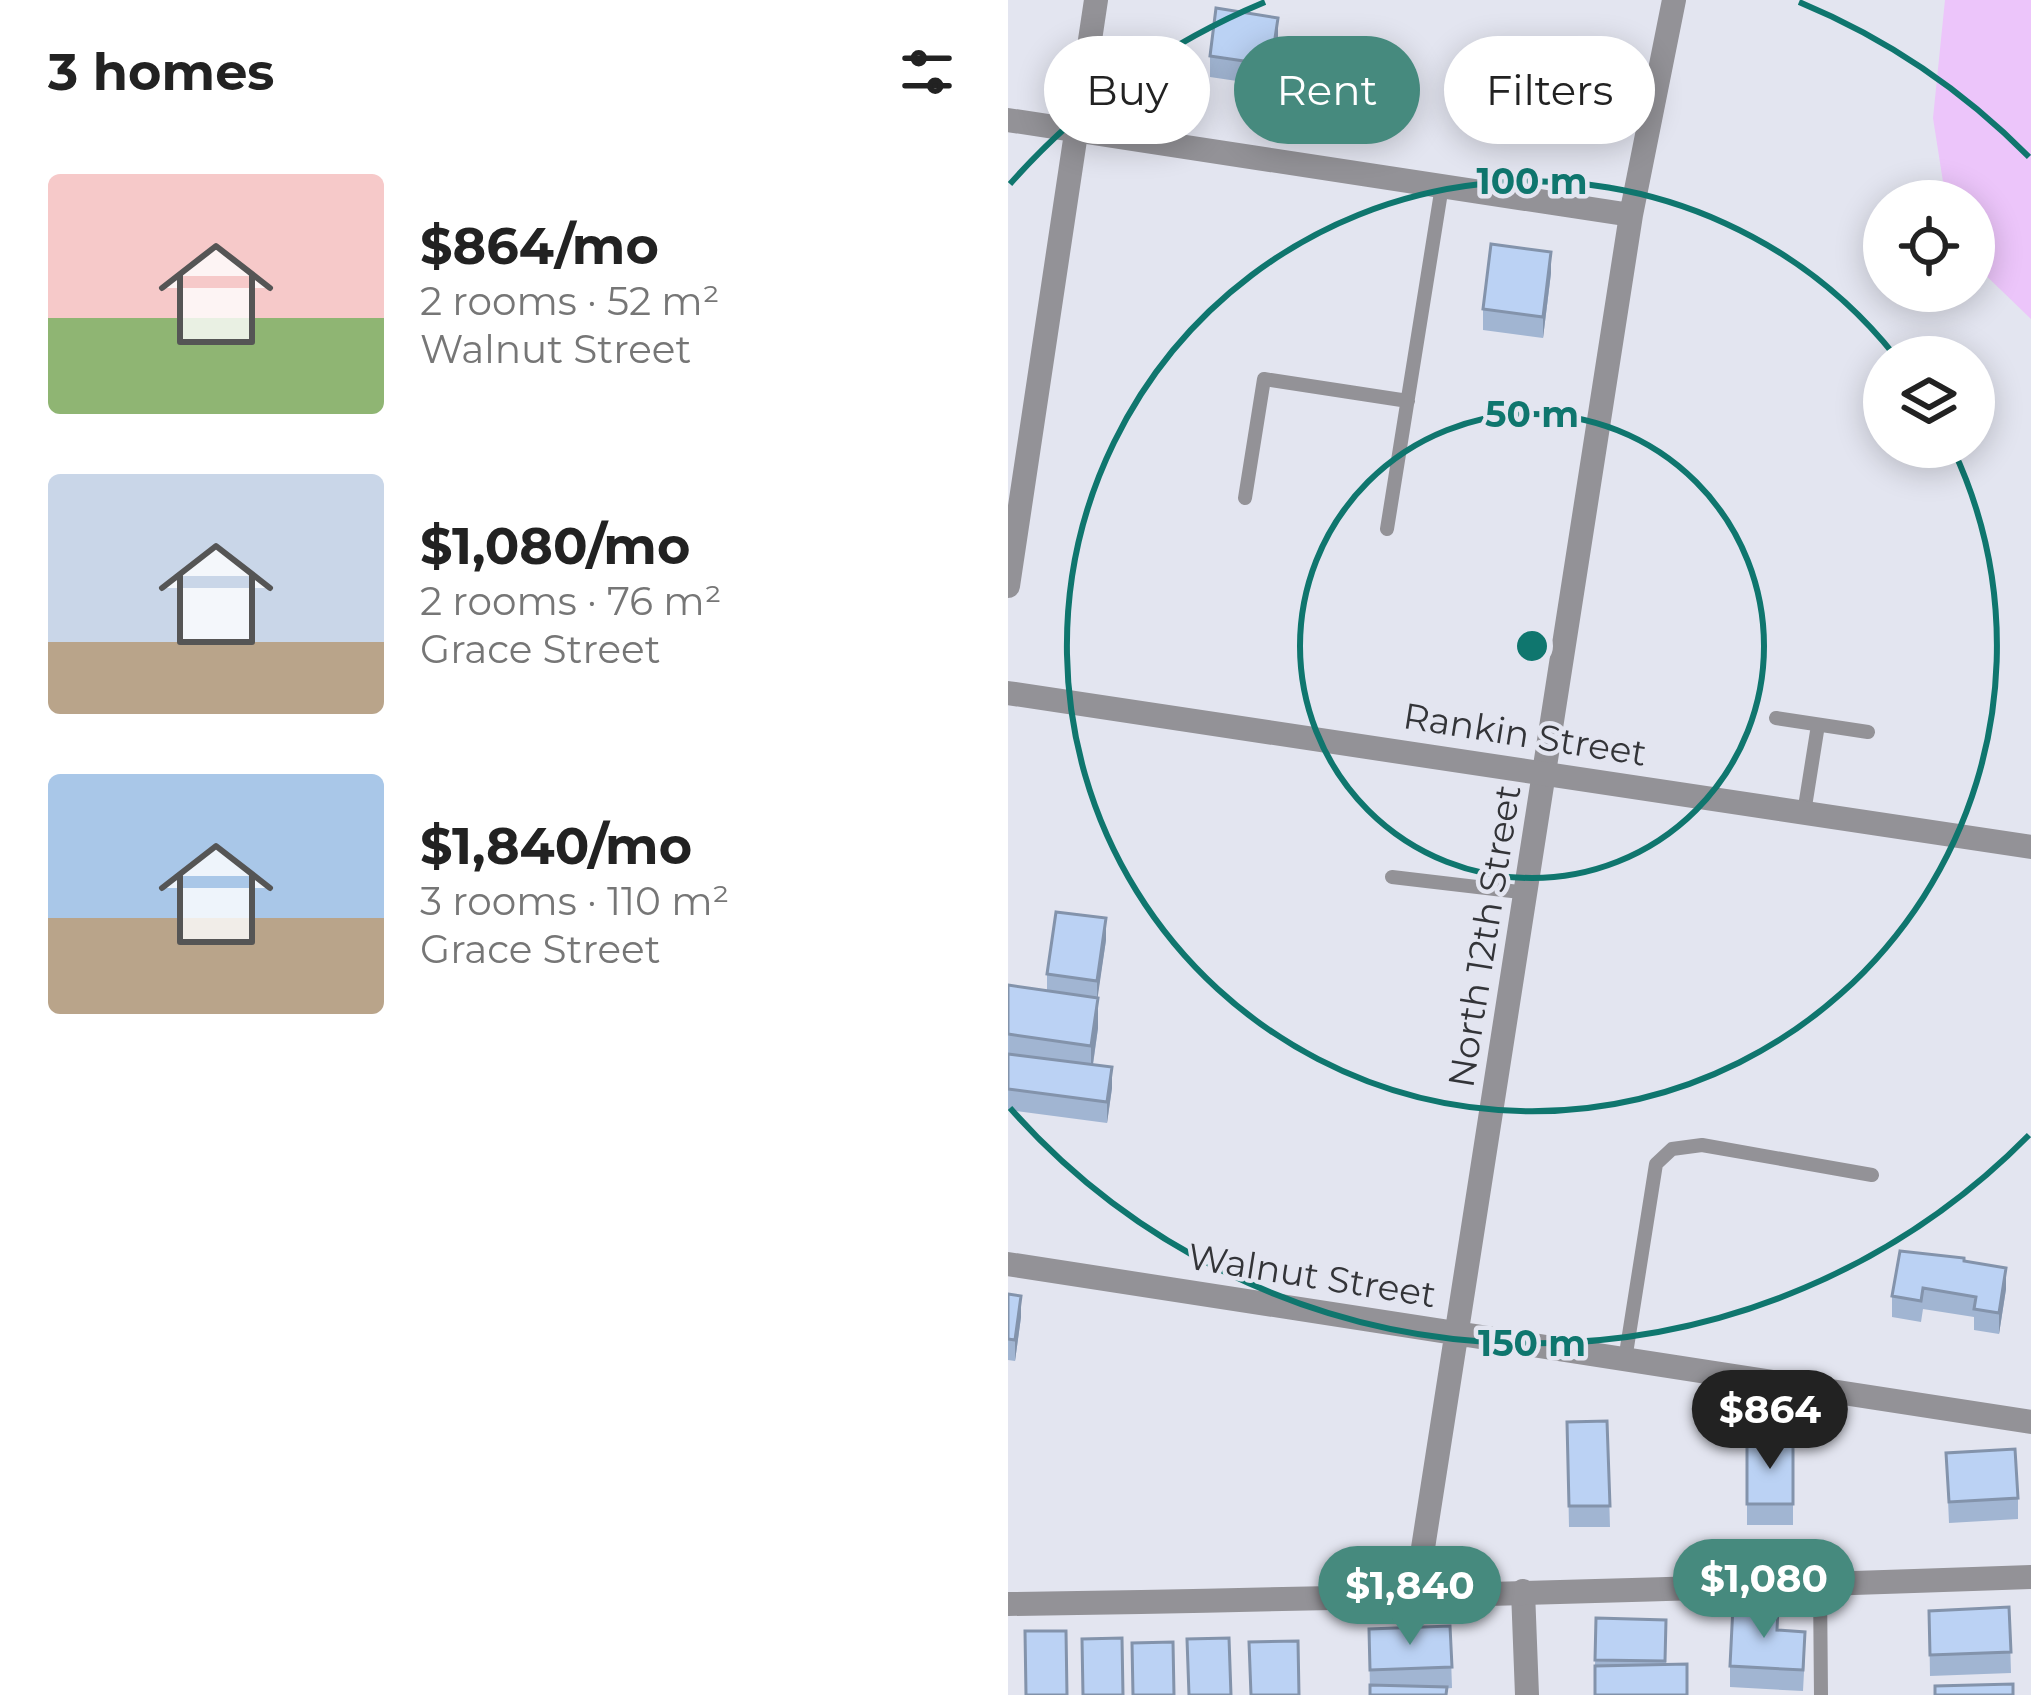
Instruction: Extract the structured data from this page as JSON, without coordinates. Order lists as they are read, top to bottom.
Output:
{
  "streets": {
    "street": ["Rankin Street", "North 12th Street", "Walnut Street"]
  },
  "crossings": [
    ["Rankin Street", "North 12th Street"],
    ["North 12th Street", "Walnut Street"]
  ],
  "page": {
    "heading": "3 homes",
    "chip": ["Buy", "Rent", "Filters"],
    "list": [
      {
        "name": "$864/mo",
        "note": "2 rooms · 52 m² · Walnut Street"
      },
      {
        "name": "$1,080/mo",
        "note": "2 rooms · 76 m² · Grace Street"
      },
      {
        "name": "$1,840/mo",
        "note": "3 rooms · 110 m² · Grace Street"
      }
    ],
    "price": ["$864", "$1,080", "$1,840"]
  },
  "rings": ["100 m", "50 m", "150 m"]
}
